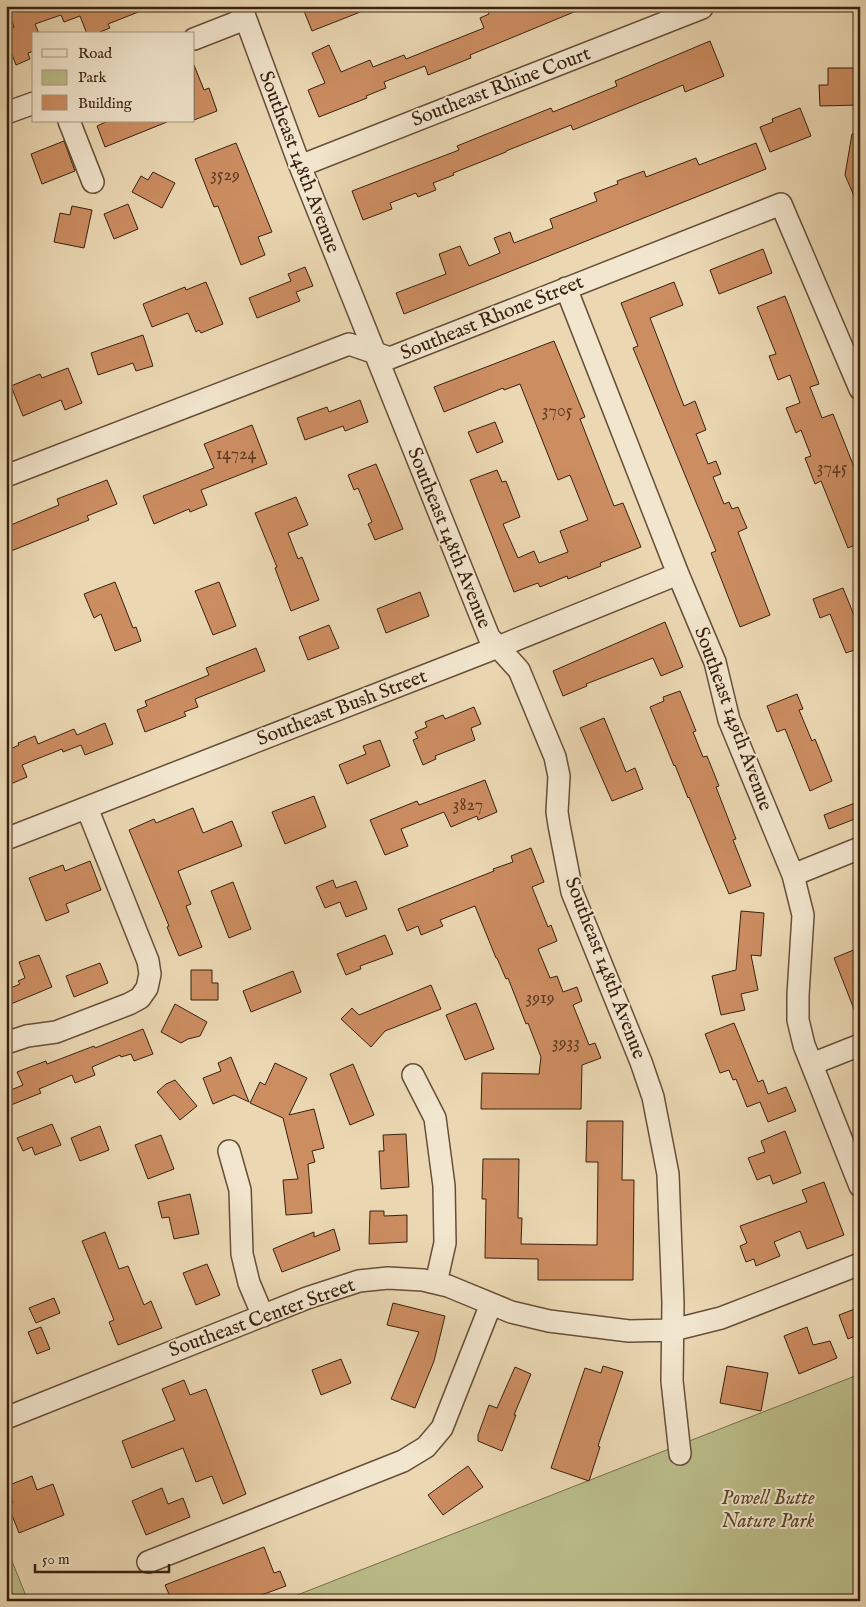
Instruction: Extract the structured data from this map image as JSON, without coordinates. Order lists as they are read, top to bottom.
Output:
{
  "streets": {
    "street": [
      "Southeast Rhine Court",
      "Southeast 148th Avenue",
      "Southeast Rhone Street",
      "Southeast Bush Street",
      "Southeast 149th Avenue",
      "Southeast Center Street"
    ]
  },
  "crossings": [
    ["Southeast Rhine Court", "Southeast 148th Avenue"],
    ["Southeast 148th Avenue", "Southeast Rhone Street"],
    ["Southeast 148th Avenue", "Southeast Bush Street"],
    ["Southeast 148th Avenue", "Southeast Center Street"],
    ["Southeast Rhone Street", "Southeast 149th Avenue"],
    ["Southeast Bush Street", "Southeast 149th Avenue"]
  ],
  "parks": ["Powell Butte Nature Park"],
  "house_numbers": [
    "3529",
    "3705",
    "14724",
    "3745",
    "3827",
    "3919",
    "3933"
  ],
  "legend": ["Road", "Park", "Building"],
  "scale_bar": "50 m"
}
